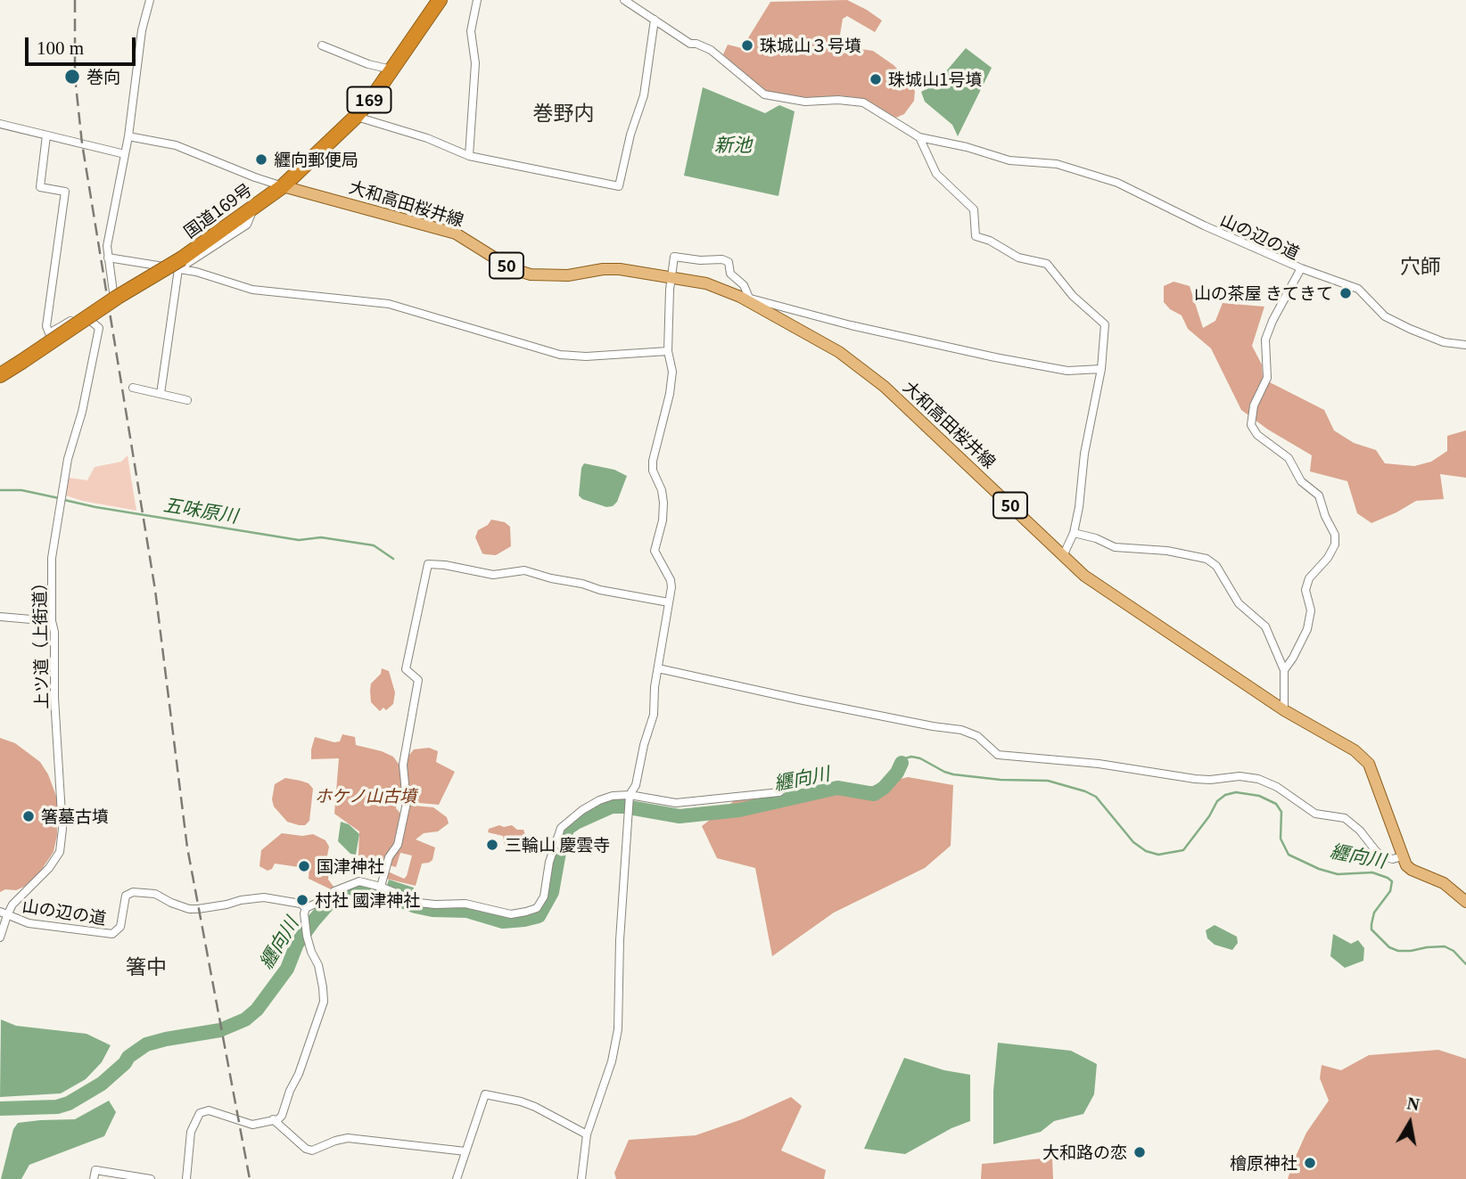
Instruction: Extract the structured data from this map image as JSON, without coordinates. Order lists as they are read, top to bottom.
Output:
{
  "streets": {
    "highway": ["169", "国道169号"],
    "main road": ["大和高田桜井線", "50"],
    "street": ["山の辺の道", "上ツ道（上街道）"]
  },
  "crossings": [
    ["大和高田桜井線", "国道169号"],
    ["山の辺の道", "上ツ道（上街道）"]
  ],
  "districts": ["巻野内", "穴師", "箸中"],
  "water": ["新池", "五味原川", "纒向川"],
  "parks": ["ホケノ山古墳"],
  "places": [
    "珠城山３号墳",
    "巻向",
    "珠城山1号墳",
    "纒向郵便局",
    "山の茶屋 きてきて",
    "箸墓古墳",
    "三輪山 慶雲寺",
    "国津神社",
    "村社 國津神社",
    "大和路の恋",
    "檜原神社"
  ],
  "scale_bar": "100 m",
  "north": "top"
}
